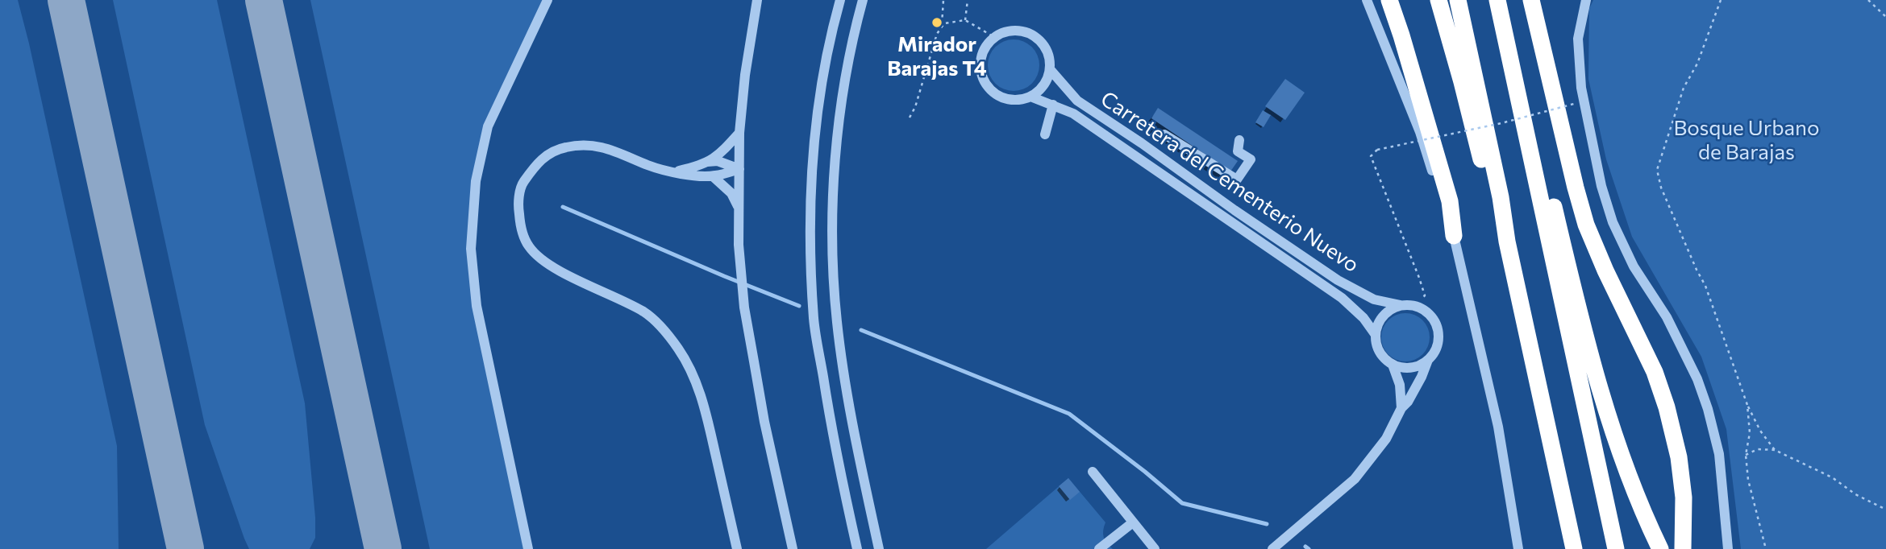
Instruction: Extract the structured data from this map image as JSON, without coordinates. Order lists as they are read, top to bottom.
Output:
{
  "streets": {
    "street": ["Carretera del Cementerio Nuevo"]
  },
  "parks": ["Bosque Urbano de Barajas"],
  "places": ["Mirador Barajas T4"]
}
